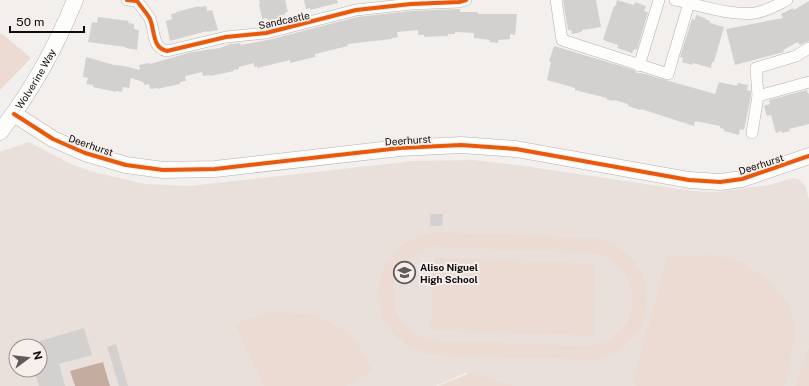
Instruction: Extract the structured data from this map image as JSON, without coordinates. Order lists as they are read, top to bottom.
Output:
{
  "streets": {
    "street": ["Sandcastle", "Wolverine Way", "Deerhurst"]
  },
  "crossings": [
    ["Wolverine Way", "Deerhurst"]
  ],
  "places": {
    "school or university": ["Aliso Niguel High School"]
  },
  "scale_bar": "50 m",
  "north": "right"
}
